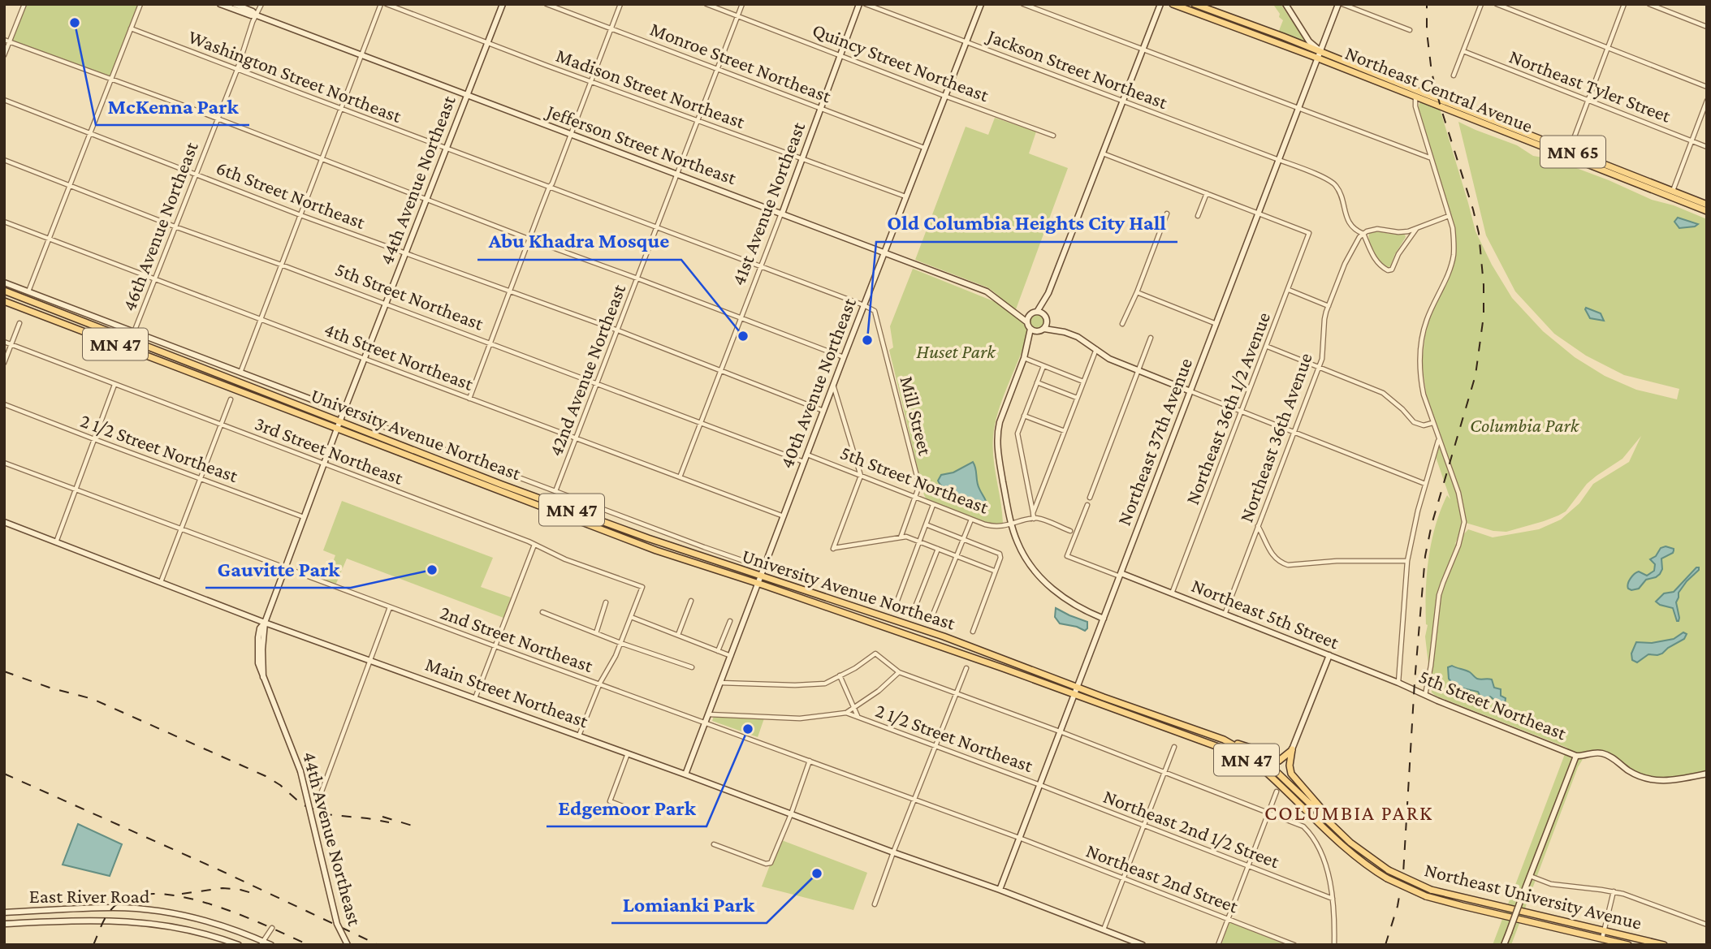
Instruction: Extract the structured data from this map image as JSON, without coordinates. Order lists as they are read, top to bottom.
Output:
{
  "streets": {
    "main road": [
      "Northeast Central Avenue",
      "MN 65",
      "MN 47",
      "University Avenue Northeast",
      "Northeast University Avenue"
    ],
    "street": [
      "Monroe Street Northeast",
      "Quincy Street Northeast",
      "Jackson Street Northeast",
      "Washington Street Northeast",
      "Northeast Tyler Street",
      "Madison Street Northeast",
      "Jefferson Street Northeast",
      "44th Avenue Northeast",
      "6th Street Northeast",
      "41st Avenue Northeast",
      "46th Avenue Northeast",
      "5th Street Northeast",
      "4th Street Northeast",
      "42nd Avenue Northeast",
      "40th Avenue Northeast",
      "Northeast 36th 1/2 Avenue",
      "Mill Street",
      "Northeast 36th Avenue",
      "Northeast 37th Avenue",
      "2 1/2 Street Northeast",
      "3rd Street Northeast",
      "Northeast 5th Street",
      "2nd Street Northeast",
      "Main Street Northeast",
      "Northeast 2nd 1/2 Street",
      "Northeast 2nd Street",
      "East River Road"
    ]
  },
  "crossings": [
    ["Monroe Street Northeast", "41st Avenue Northeast"],
    ["Monroe Street Northeast", "42nd Avenue Northeast"],
    ["Monroe Street Northeast", "40th Avenue Northeast"],
    ["Quincy Street Northeast", "41st Avenue Northeast"],
    ["Quincy Street Northeast", "42nd Avenue Northeast"],
    ["Quincy Street Northeast", "40th Avenue Northeast"],
    ["Jackson Street Northeast", "40th Avenue Northeast"],
    ["Jackson Street Northeast", "Northeast 36th Avenue"],
    ["Jackson Street Northeast", "Northeast 37th Avenue"],
    ["Washington Street Northeast", "44th Avenue Northeast"],
    ["Washington Street Northeast", "41st Avenue Northeast"],
    ["Washington Street Northeast", "46th Avenue Northeast"],
    ["Washington Street Northeast", "42nd Avenue Northeast"],
    ["Washington Street Northeast", "40th Avenue Northeast"],
    ["Washington Street Northeast", "Mill Street"],
    ["Madison Street Northeast", "44th Avenue Northeast"],
    ["Madison Street Northeast", "41st Avenue Northeast"],
    ["Madison Street Northeast", "42nd Avenue Northeast"],
    ["Madison Street Northeast", "40th Avenue Northeast"],
    ["Northeast Central Avenue", "MN 65"],
    ["Northeast Central Avenue", "Northeast 37th Avenue"],
    ["Jefferson Street Northeast", "44th Avenue Northeast"],
    ["Jefferson Street Northeast", "41st Avenue Northeast"],
    ["Jefferson Street Northeast", "46th Avenue Northeast"],
    ["Jefferson Street Northeast", "42nd Avenue Northeast"],
    ["Jefferson Street Northeast", "40th Avenue Northeast"],
    ["MN 65", "Northeast 37th Avenue"],
    ["44th Avenue Northeast", "6th Street Northeast"],
    ["44th Avenue Northeast", "5th Street Northeast"],
    ["44th Avenue Northeast", "4th Street Northeast"],
    ["44th Avenue Northeast", "University Avenue Northeast"],
    ["44th Avenue Northeast", "2 1/2 Street Northeast"],
    ["44th Avenue Northeast", "3rd Street Northeast"],
    ["44th Avenue Northeast", "2nd Street Northeast"],
    ["44th Avenue Northeast", "Main Street Northeast"],
    ["6th Street Northeast", "41st Avenue Northeast"],
    ["6th Street Northeast", "46th Avenue Northeast"],
    ["6th Street Northeast", "42nd Avenue Northeast"],
    ["6th Street Northeast", "40th Avenue Northeast"],
    ["41st Avenue Northeast", "5th Street Northeast"],
    ["41st Avenue Northeast", "4th Street Northeast"],
    ["46th Avenue Northeast", "5th Street Northeast"],
    ["46th Avenue Northeast", "4th Street Northeast"],
    ["46th Avenue Northeast", "University Avenue Northeast"],
    ["5th Street Northeast", "42nd Avenue Northeast"],
    ["5th Street Northeast", "40th Avenue Northeast"],
    ["5th Street Northeast", "Mill Street"],
    ["5th Street Northeast", "Northeast 5th Street"],
    ["4th Street Northeast", "42nd Avenue Northeast"],
    ["4th Street Northeast", "40th Avenue Northeast"],
    ["42nd Avenue Northeast", "University Avenue Northeast"],
    ["40th Avenue Northeast", "Mill Street"],
    ["40th Avenue Northeast", "University Avenue Northeast"],
    ["40th Avenue Northeast", "2nd Street Northeast"],
    ["40th Avenue Northeast", "Main Street Northeast"],
    ["Northeast 36th 1/2 Avenue", "Northeast 37th Avenue"],
    ["Northeast 36th 1/2 Avenue", "Northeast 5th Street"],
    ["University Avenue Northeast", "Northeast 37th Avenue"],
    ["University Avenue Northeast", "Northeast University Avenue"],
    ["Northeast 36th Avenue", "Northeast 5th Street"],
    ["Northeast 37th Avenue", "2 1/2 Street Northeast"],
    ["Northeast 37th Avenue", "Northeast 5th Street"],
    ["Northeast 37th Avenue", "2nd Street Northeast"],
    ["Northeast 37th Avenue", "Main Street Northeast"],
    ["Northeast 37th Avenue", "Northeast 2nd 1/2 Street"],
    ["Northeast 37th Avenue", "Northeast 2nd Street"],
    ["Northeast 37th Avenue", "Northeast University Avenue"],
    ["2 1/2 Street Northeast", "Northeast 2nd 1/2 Street"],
    ["2nd Street Northeast", "Northeast 2nd Street"]
  ],
  "districts": ["COLUMBIA PARK"],
  "parks": ["Huset Park", "Columbia Park"],
  "places": [
    "McKenna Park",
    "Abu Khadra Mosque",
    "Old Columbia Heights City Hall",
    "Gauvitte Park",
    "Edgemoor Park",
    "Lomianki Park"
  ]
}
